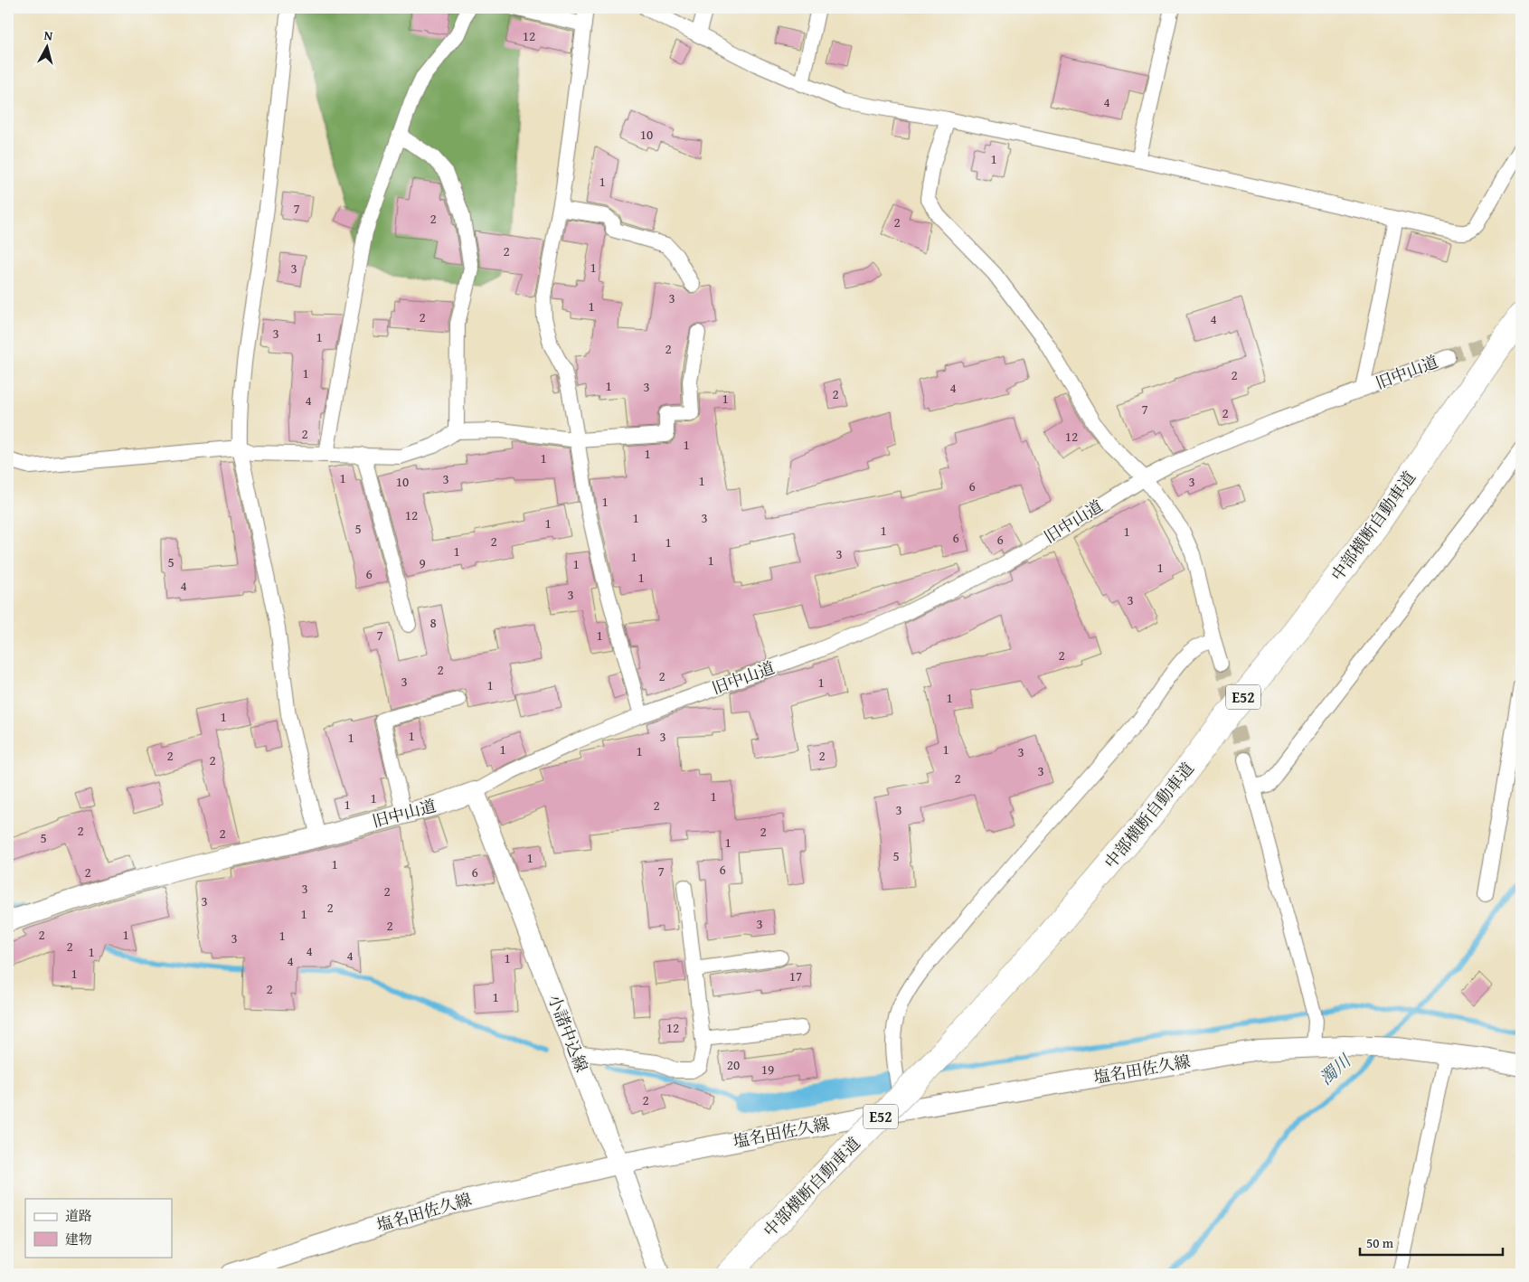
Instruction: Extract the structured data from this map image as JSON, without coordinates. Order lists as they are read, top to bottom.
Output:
{
  "streets": {
    "highway": ["中部横断自動車道", "E52"],
    "main road": ["旧中山道", "小諸中込線", "塩名田佐久線"]
  },
  "crossings": [
    ["旧中山道", "小諸中込線"],
    ["小諸中込線", "塩名田佐久線"]
  ],
  "water": ["濁川"],
  "house_numbers": [
    "12",
    "4",
    "10",
    "1",
    "1",
    "7",
    "2",
    "2",
    "2",
    "1",
    "3",
    "3",
    "1",
    "2",
    "4",
    "3",
    "1",
    "2",
    "1",
    "2",
    "1",
    "3",
    "4",
    "2",
    "1",
    "4",
    "7",
    "2",
    "2",
    "12",
    "1",
    "1",
    "1",
    "1",
    "3",
    "1",
    "10",
    "3",
    "6",
    "1",
    "12",
    "1",
    "3",
    "1",
    "5",
    "1",
    "1",
    "6",
    "6",
    "2",
    "1",
    "1",
    "3",
    "1",
    "1",
    "5",
    "9",
    "1",
    "1",
    "6",
    "1",
    "4",
    "3",
    "3",
    "8",
    "7",
    "1",
    "2",
    "2",
    "2",
    "3",
    "1",
    "1",
    "1",
    "1",
    "1",
    "3",
    "1",
    "1",
    "1",
    "1",
    "3",
    "2",
    "2",
    "2",
    "3",
    "2",
    "1",
    "1",
    "1",
    "2",
    "3",
    "2",
    "2",
    "2",
    "5",
    "1",
    "5",
    "1",
    "1",
    "6",
    "7",
    "2",
    "6",
    "3",
    "2",
    "3",
    "2",
    "1",
    "3",
    "2",
    "2",
    "1",
    "1",
    "3",
    "2",
    "4",
    "1",
    "4",
    "1",
    "4",
    "1",
    "17",
    "2",
    "1",
    "12",
    "20",
    "19",
    "2"
  ],
  "legend": ["道路", "建物"],
  "scale_bar": "50 m",
  "north": "top"
}
